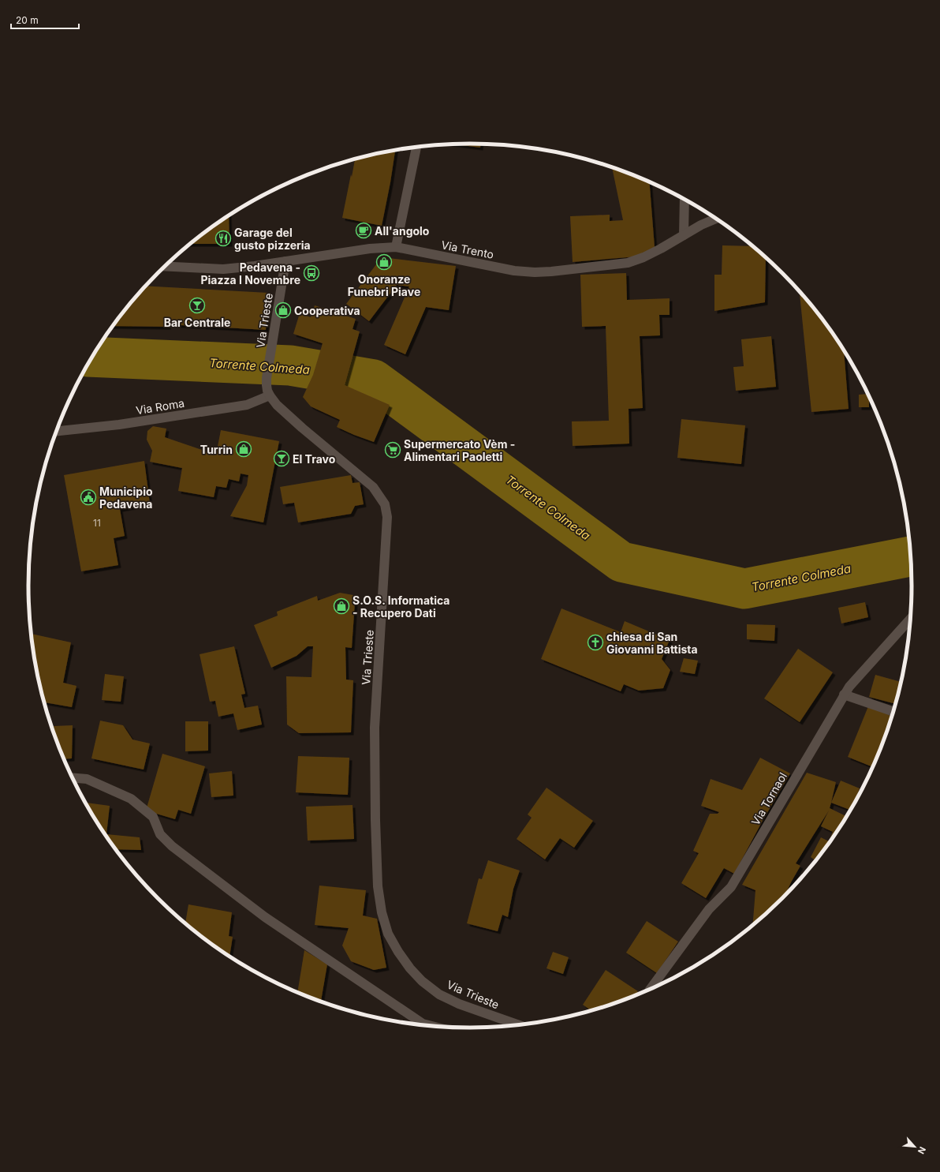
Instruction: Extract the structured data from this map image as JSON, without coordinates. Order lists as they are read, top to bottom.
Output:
{
  "streets": {
    "main road": [
      "Via Trento",
      "Via Trieste",
      "Via Roma",
      "Via Tornaol"
    ]
  },
  "crossings": [
    ["Via Trento", "Via Trieste"],
    ["Via Trieste", "Via Roma"]
  ],
  "water": ["Torrente Colmeda"],
  "places": {
    "cafe": ["All'angolo"],
    "restaurant": ["Garage del gusto pizzeria"],
    "shop": [
      "Onoranze Funebri Piave",
      "Cooperativa",
      "Turrin",
      "S.O.S. Informatica - Recupero Dati"
    ],
    "bus stop": ["Pedavena - Piazza I Novembre"],
    "bar": ["Bar Centrale", "El Travo"],
    "supermarket": ["Supermercato Vèm - Alimentari Paoletti"],
    "public building": ["Municipio Pedavena"],
    "church": ["chiesa di San Giovanni Battista"]
  },
  "house_numbers": ["11"],
  "scale_bar": "20 m",
  "north": "bottom right"
}
